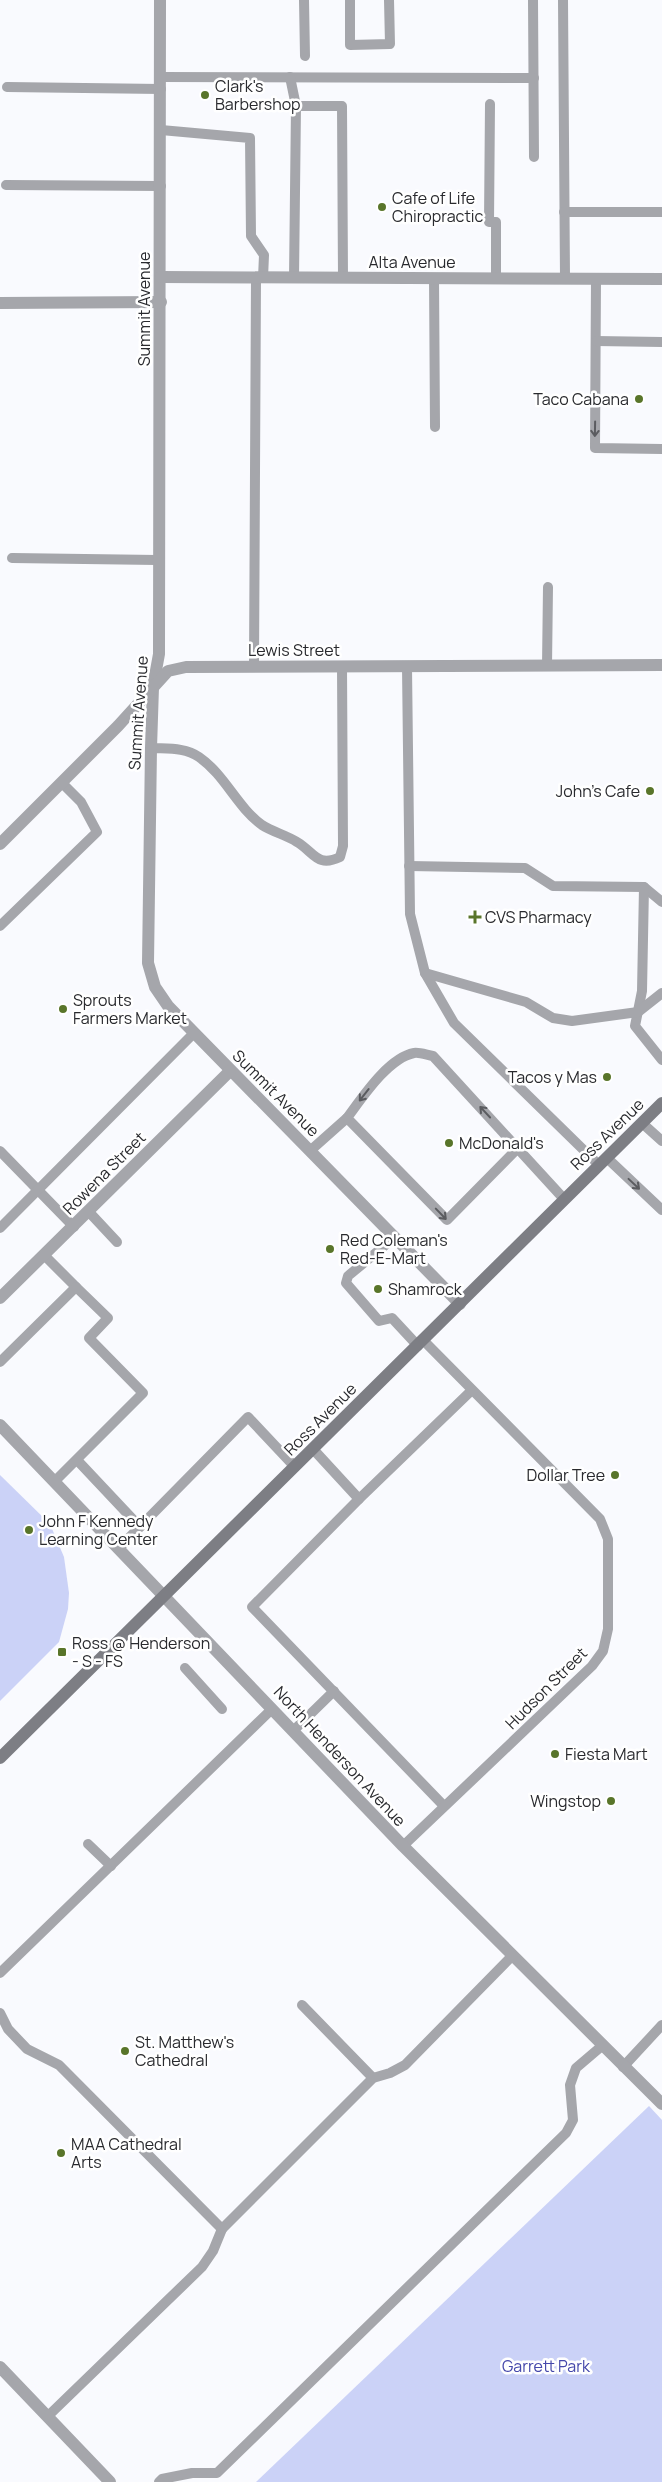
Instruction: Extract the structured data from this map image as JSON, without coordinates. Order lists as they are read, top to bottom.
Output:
{
  "streets": {
    "main road": ["Ross Avenue"],
    "street": [
      "Alta Avenue",
      "Summit Avenue",
      "Lewis Street",
      "Rowena Street",
      "North Henderson Avenue"
    ],
    "lane": ["Hudson Street"]
  },
  "crossings": [
    ["Alta Avenue", "Summit Avenue"],
    ["Summit Avenue", "Lewis Street"],
    ["Summit Avenue", "Ross Avenue"],
    ["Summit Avenue", "Rowena Street"],
    ["Summit Avenue", "Hudson Street"],
    ["Ross Avenue", "Hudson Street"],
    ["Ross Avenue", "North Henderson Avenue"],
    ["Hudson Street", "North Henderson Avenue"]
  ],
  "parks": ["Garrett Park"],
  "places": {
    "other": [
      "Clark's Barbershop",
      "Cafe of Life Chiropractic",
      "Taco Cabana",
      "John's Cafe",
      "Sprouts Farmers Market",
      "Tacos y Mas",
      "McDonald's",
      "Red Coleman's Red-E-Mart",
      "Shamrock",
      "Dollar Tree",
      "John F Kennedy Learning Center",
      "Fiesta Mart",
      "Wingstop",
      "St. Matthew's Cathedral",
      "MAA Cathedral Arts"
    ],
    "health": ["CVS Pharmacy"],
    "transit": ["Ross @ Henderson - S - FS"]
  }
}
